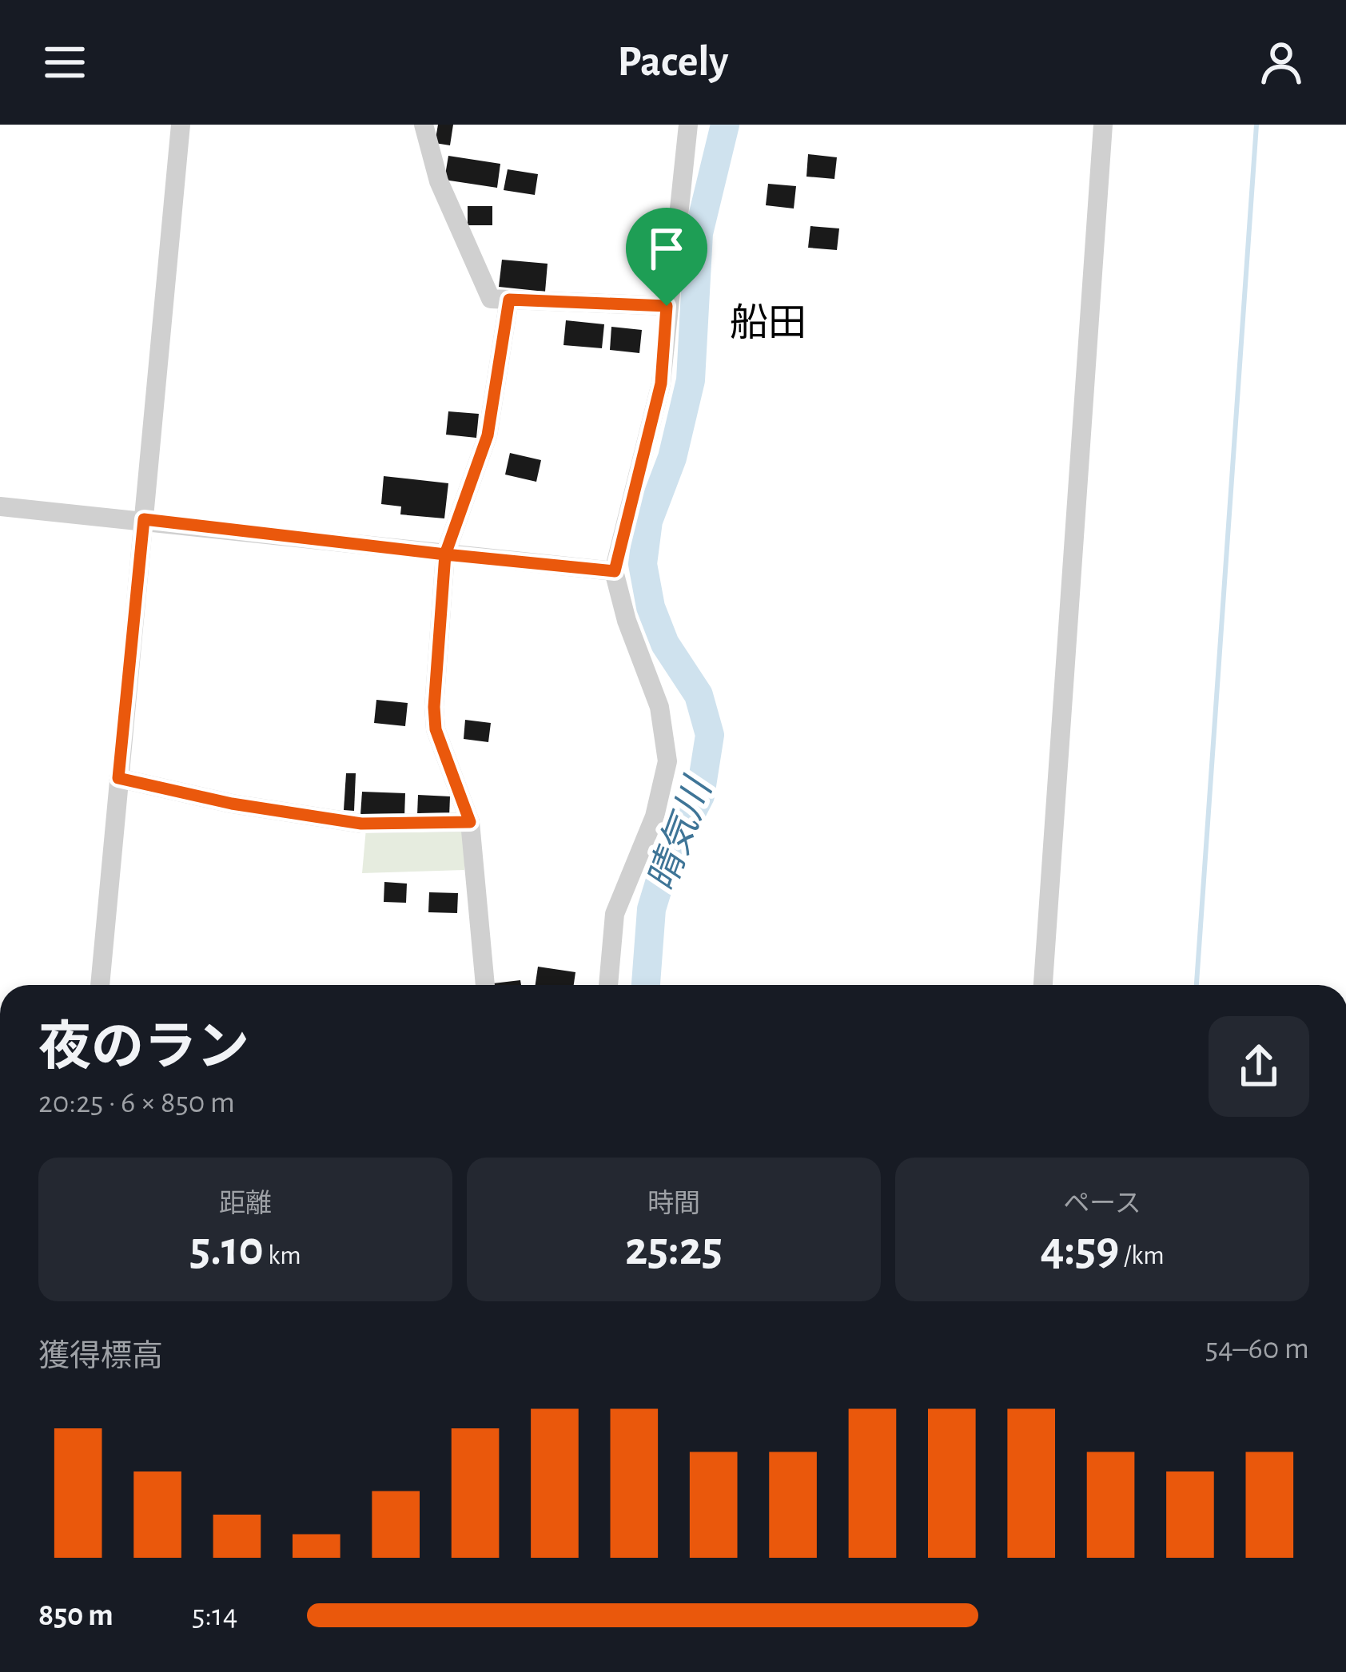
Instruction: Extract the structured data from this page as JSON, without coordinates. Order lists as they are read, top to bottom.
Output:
{
  "districts": ["船田"],
  "water": ["晴気川"],
  "page": {
    "header": "Pacely",
    "heading": ["夜のラン", "20:25 · 6 × 850 m"],
    "stats": [
      ["距離", "5.10 km"],
      ["時間", "25:25"],
      ["ペース", "4:59 /km"]
    ],
    "chart": ["獲得標高", "54–60 m"],
    "list": [
      {
        "name": "850 m",
        "note": "5:14"
      }
    ]
  }
}
